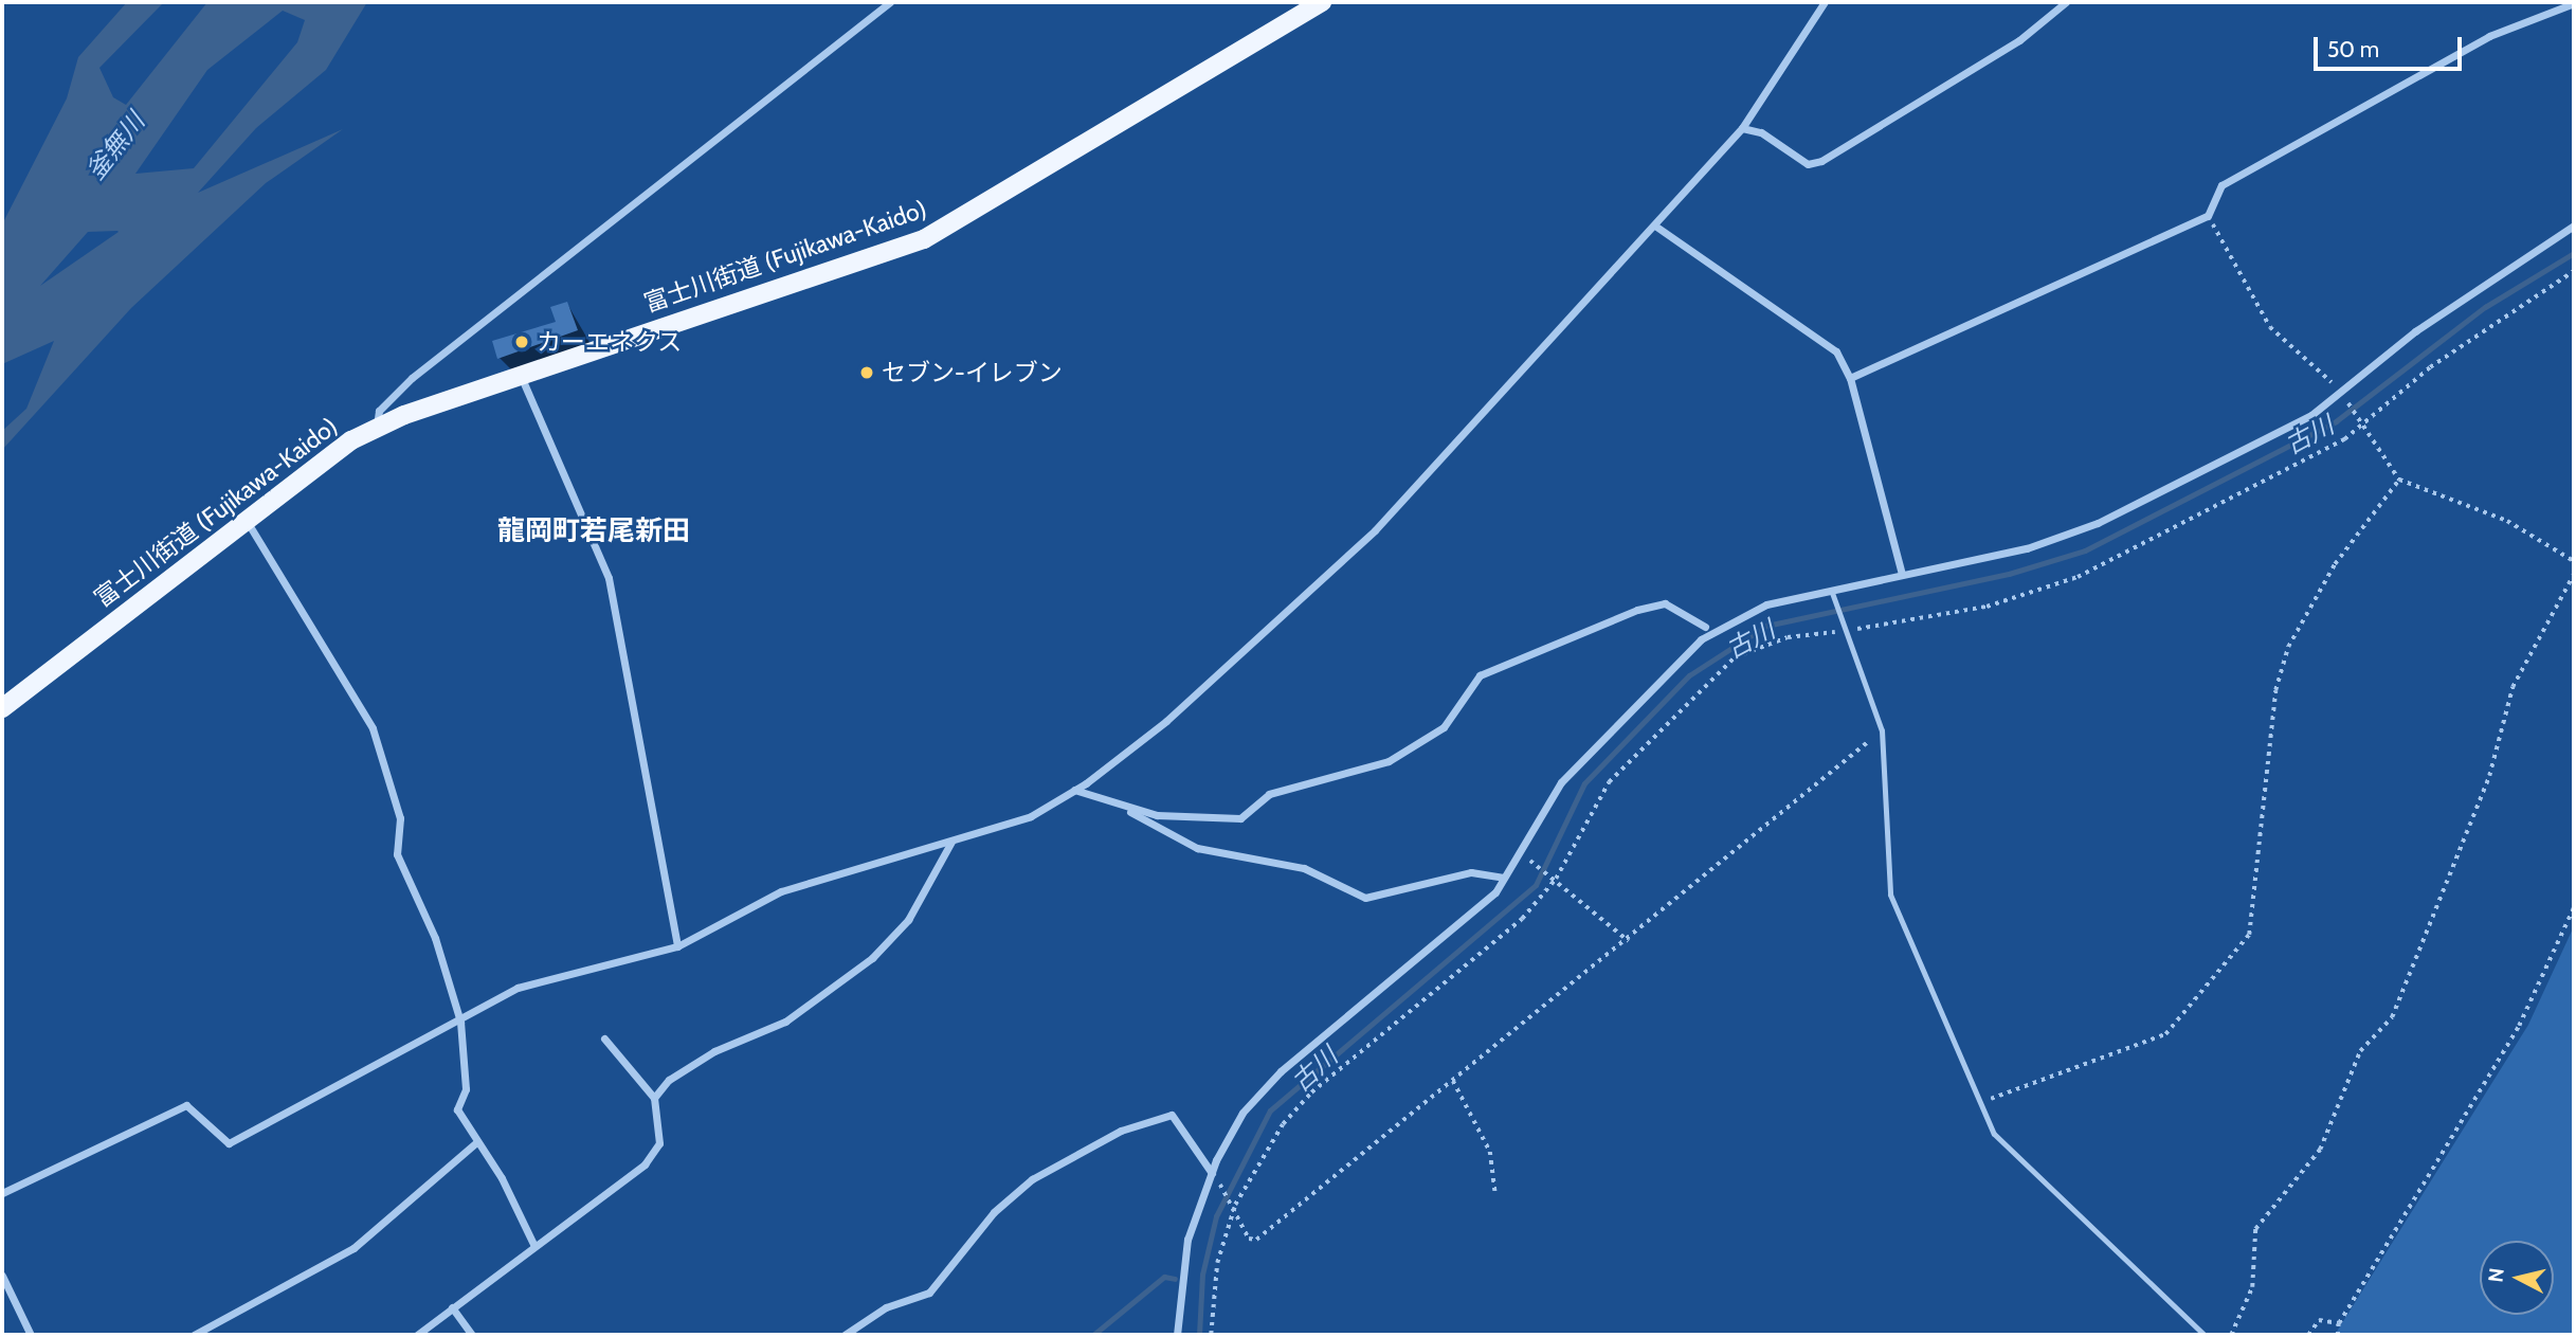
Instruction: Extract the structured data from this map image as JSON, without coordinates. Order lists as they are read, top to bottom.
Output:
{
  "streets": {
    "main road": ["富士川街道 (Fujikawa-Kaido)"]
  },
  "districts": ["龍岡町若尾新田"],
  "water": ["釜無川", "古川"],
  "places": ["カーエネクス", "セブン-イレブン"],
  "scale_bar": "50 m",
  "north": "left"
}
